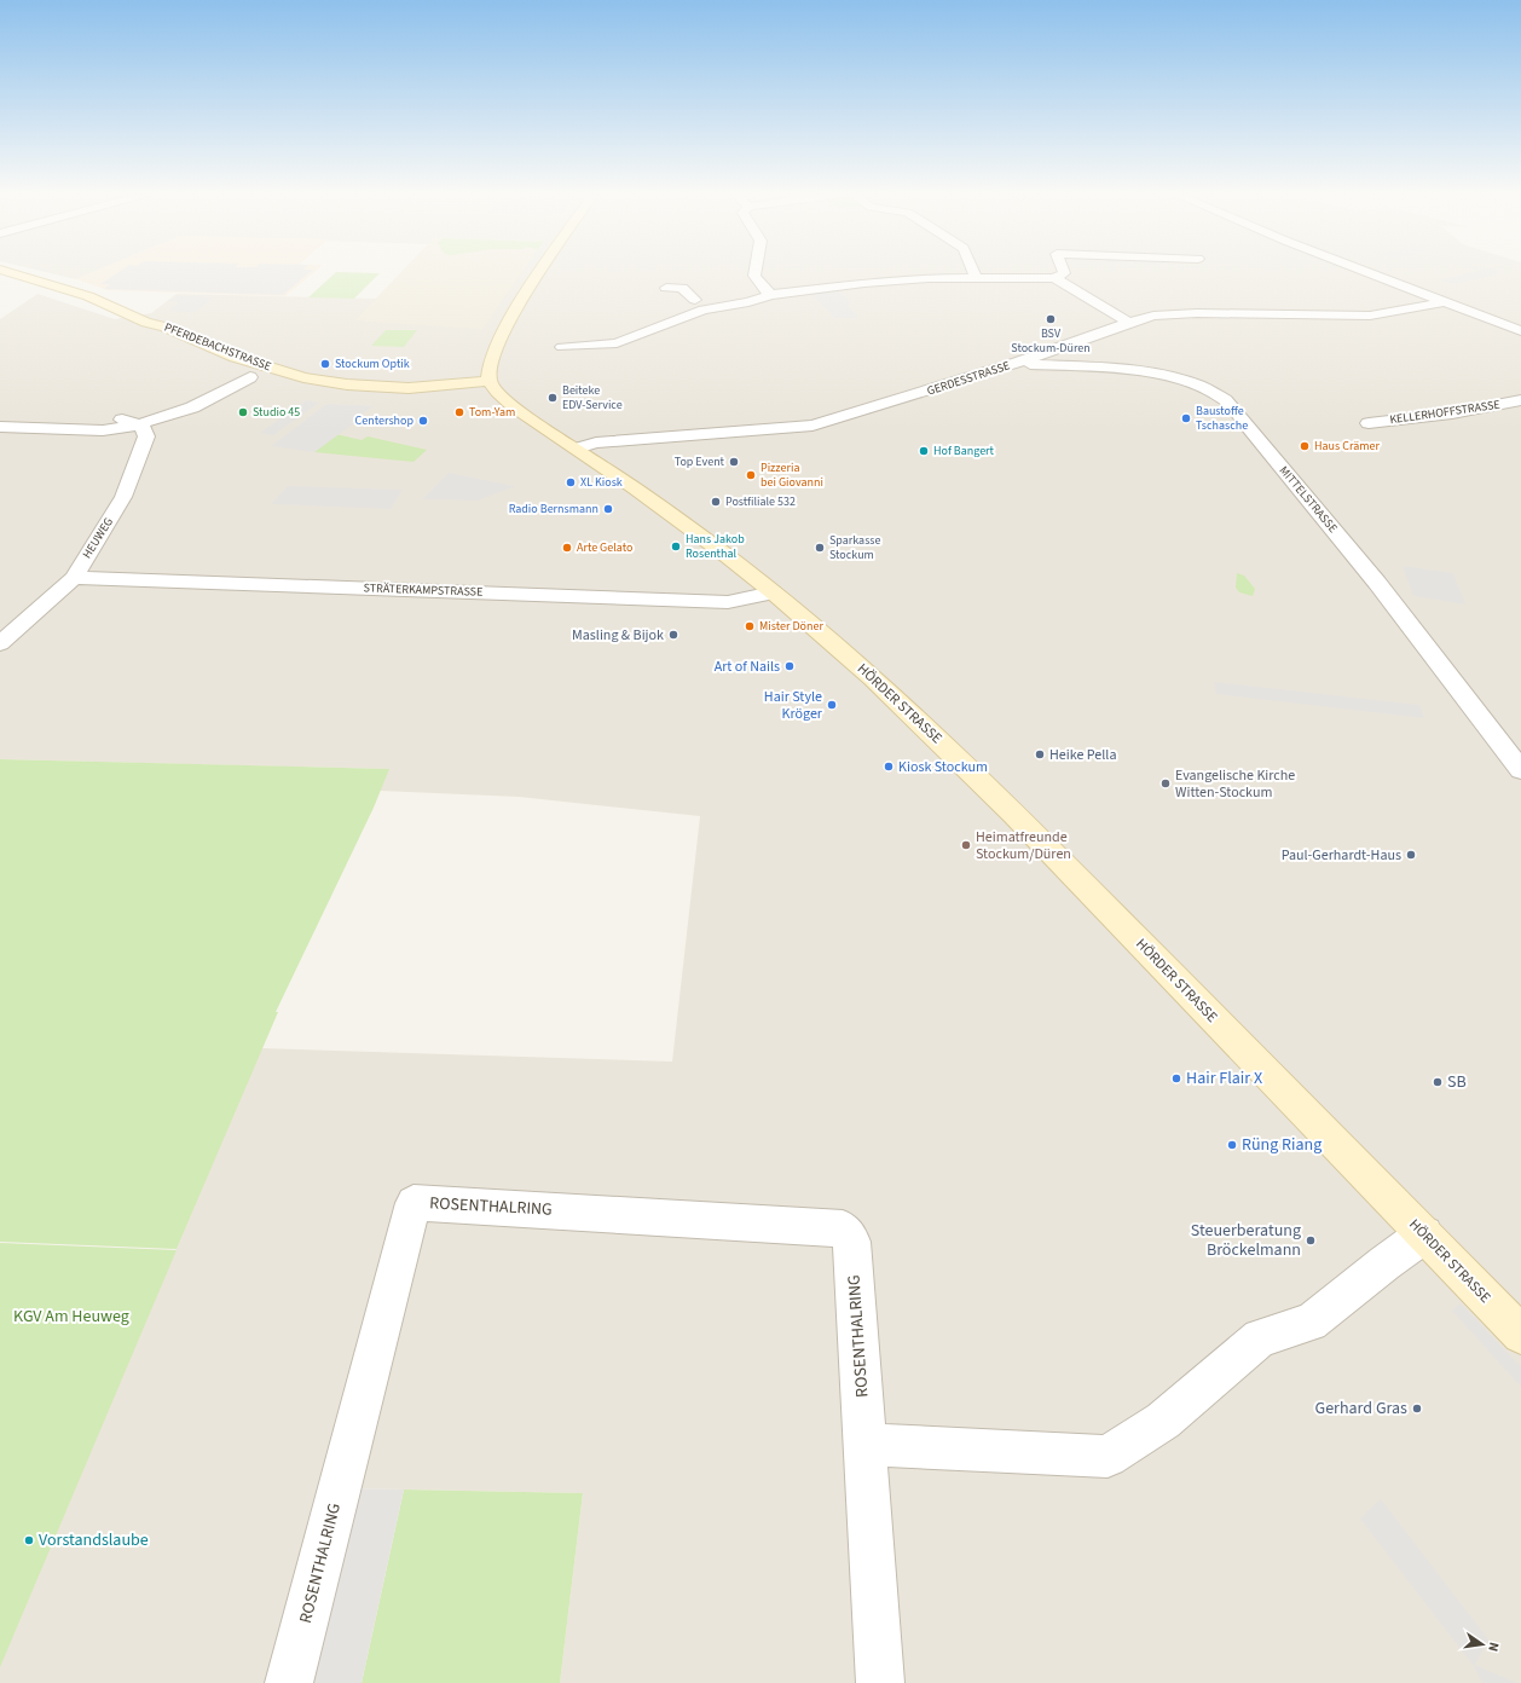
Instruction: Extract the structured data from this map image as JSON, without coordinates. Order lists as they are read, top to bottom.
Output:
{
  "streets": {
    "main road": ["PFERDEBACHSTRASSE", "HÖRDER STRASSE"],
    "street": [
      "GERDESSTRASSE",
      "KELLERHOFFSTRASSE",
      "MITTELSTRASSE",
      "HEUWEG",
      "STRÄTERKAMPSTRASSE",
      "ROSENTHALRING"
    ]
  },
  "crossings": [
    ["PFERDEBACHSTRASSE", "HÖRDER STRASSE"],
    ["GERDESSTRASSE", "MITTELSTRASSE"],
    ["GERDESSTRASSE", "HÖRDER STRASSE"],
    ["HEUWEG", "STRÄTERKAMPSTRASSE"],
    ["STRÄTERKAMPSTRASSE", "HÖRDER STRASSE"]
  ],
  "parks": ["KGV Am Heuweg"],
  "places": [
    "BSV Stockum-Düren",
    "Stockum Optik",
    "Beiteke EDV-Service",
    "Studio 45",
    "Tom-Yam",
    "Baustoffe Tschasche",
    "Centershop",
    "Haus Crämer",
    "Hof Bangert",
    "Top Event",
    "Pizzeria bei Giovanni",
    "XL Kiosk",
    "Postfiliale 532",
    "Radio Bernsmann",
    "Hans Jakob Rosenthal",
    "Arte Gelato",
    "Sparkasse Stockum",
    "Mister Döner",
    "Masling & Bijok",
    "Art of Nails",
    "Hair Style Kröger",
    "Heike Pella",
    "Kiosk Stockum",
    "Evangelische Kirche Witten-Stockum",
    "Heimatfreunde Stockum/Düren",
    "Paul-Gerhardt-Haus",
    "Hair Flair X",
    "SB",
    "Rüng Riang",
    "Steuerberatung Bröckelmann",
    "Gerhard Gras",
    "Vorstandslaube"
  ],
  "north": "right"
}
